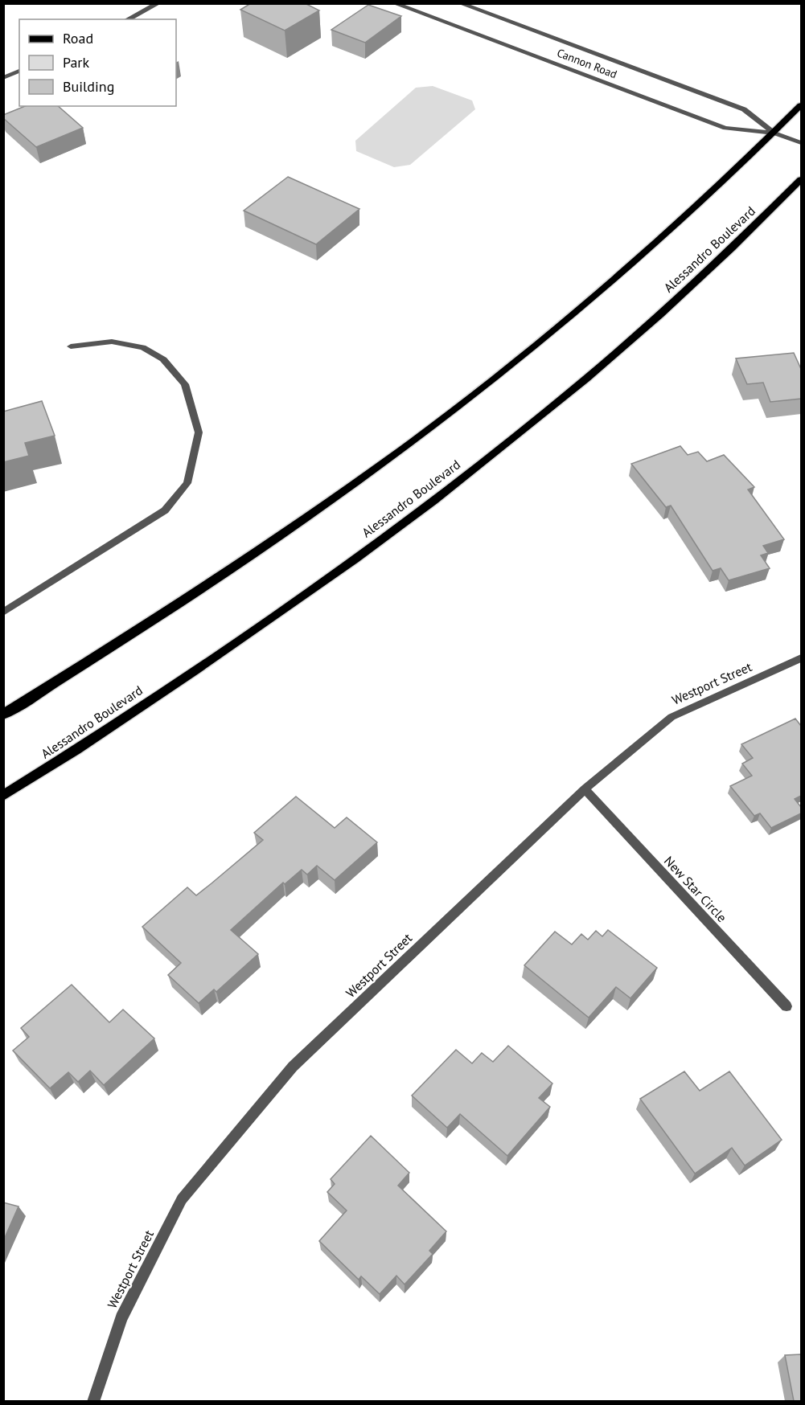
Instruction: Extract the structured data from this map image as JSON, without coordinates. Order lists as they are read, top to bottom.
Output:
{
  "streets": {
    "main road": ["Alessandro Boulevard"],
    "street": ["Cannon Road", "Westport Street", "New Star Circle"]
  },
  "crossings": [
    ["Westport Street", "New Star Circle"]
  ],
  "legend": ["Road", "Park", "Building"]
}
